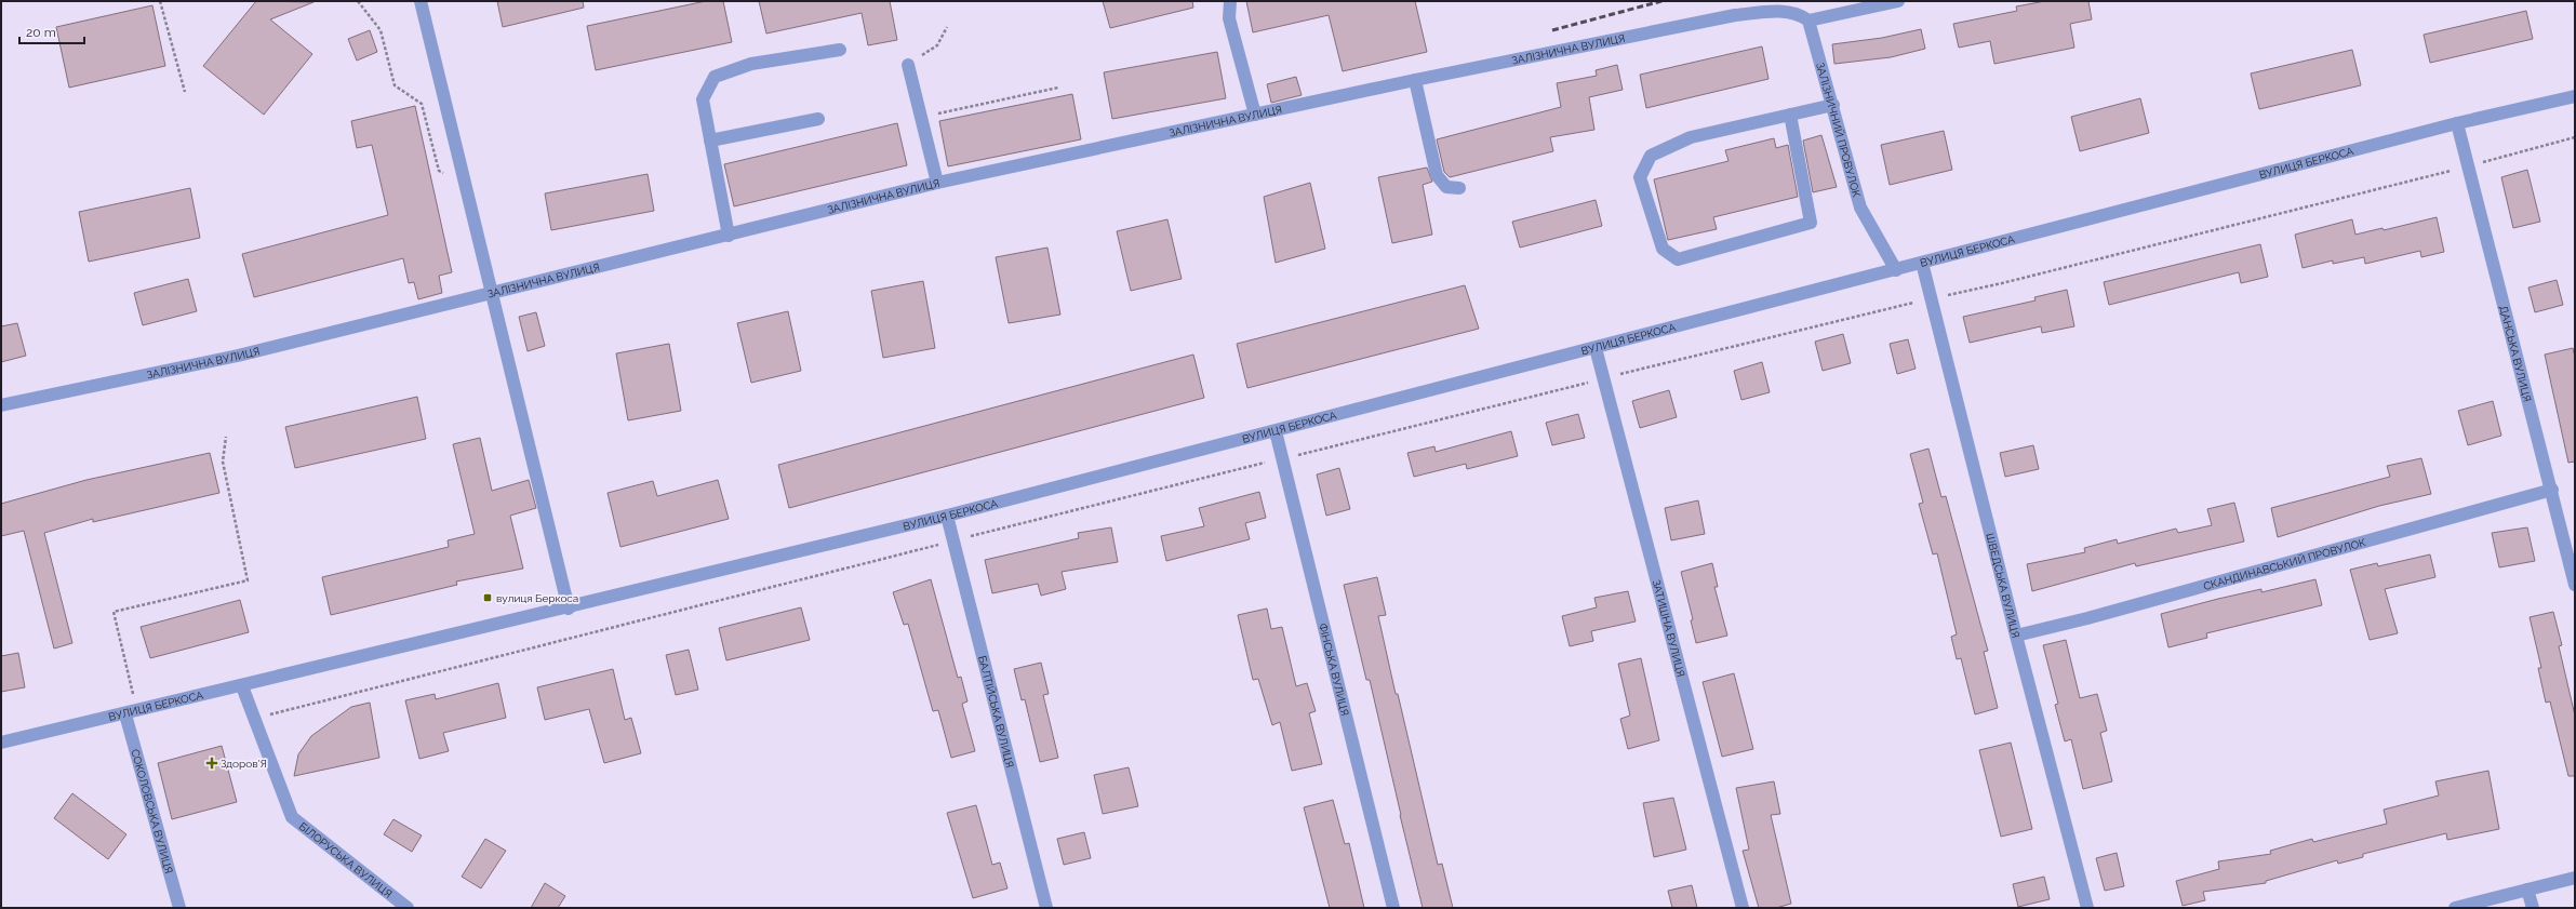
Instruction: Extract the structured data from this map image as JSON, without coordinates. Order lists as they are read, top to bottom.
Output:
{
  "streets": {
    "street": [
      "ЗАЛІЗНИЧНА ВУЛИЦЯ",
      "ЗАЛІЗНИЧНИЙ ПРОВУЛОК",
      "ВУЛИЦЯ БЕРКОСА",
      "ДАНСЬКА ВУЛИЦЯ",
      "СКАНДИНАВСЬКИЙ ПРОВУЛОК",
      "ШВЕДСЬКА ВУЛИЦЯ",
      "ЗАТИШНА ВУЛИЦЯ",
      "ФІНСЬКА ВУЛИЦЯ",
      "БАЛТІЙСЬКА ВУЛИЦЯ",
      "СОКОЛОВСЬКА ВУЛИЦЯ",
      "БІЛОРУСЬКА ВУЛИЦЯ"
    ]
  },
  "crossings": [
    ["ЗАЛІЗНИЧНА ВУЛИЦЯ", "ЗАЛІЗНИЧНИЙ ПРОВУЛОК"],
    ["ЗАЛІЗНИЧНИЙ ПРОВУЛОК", "ВУЛИЦЯ БЕРКОСА"],
    ["ВУЛИЦЯ БЕРКОСА", "ДАНСЬКА ВУЛИЦЯ"],
    ["ВУЛИЦЯ БЕРКОСА", "ШВЕДСЬКА ВУЛИЦЯ"],
    ["ВУЛИЦЯ БЕРКОСА", "ЗАТИШНА ВУЛИЦЯ"],
    ["ВУЛИЦЯ БЕРКОСА", "ФІНСЬКА ВУЛИЦЯ"],
    ["ВУЛИЦЯ БЕРКОСА", "БАЛТІЙСЬКА ВУЛИЦЯ"],
    ["ВУЛИЦЯ БЕРКОСА", "СОКОЛОВСЬКА ВУЛИЦЯ"],
    ["ВУЛИЦЯ БЕРКОСА", "БІЛОРУСЬКА ВУЛИЦЯ"],
    ["ДАНСЬКА ВУЛИЦЯ", "СКАНДИНАВСЬКИЙ ПРОВУЛОК"],
    ["СКАНДИНАВСЬКИЙ ПРОВУЛОК", "ШВЕДСЬКА ВУЛИЦЯ"]
  ],
  "places": {
    "transit": ["вулиця Беркоса"],
    "health": ["Здоров'Я"]
  },
  "scale_bar": "20 m"
}
